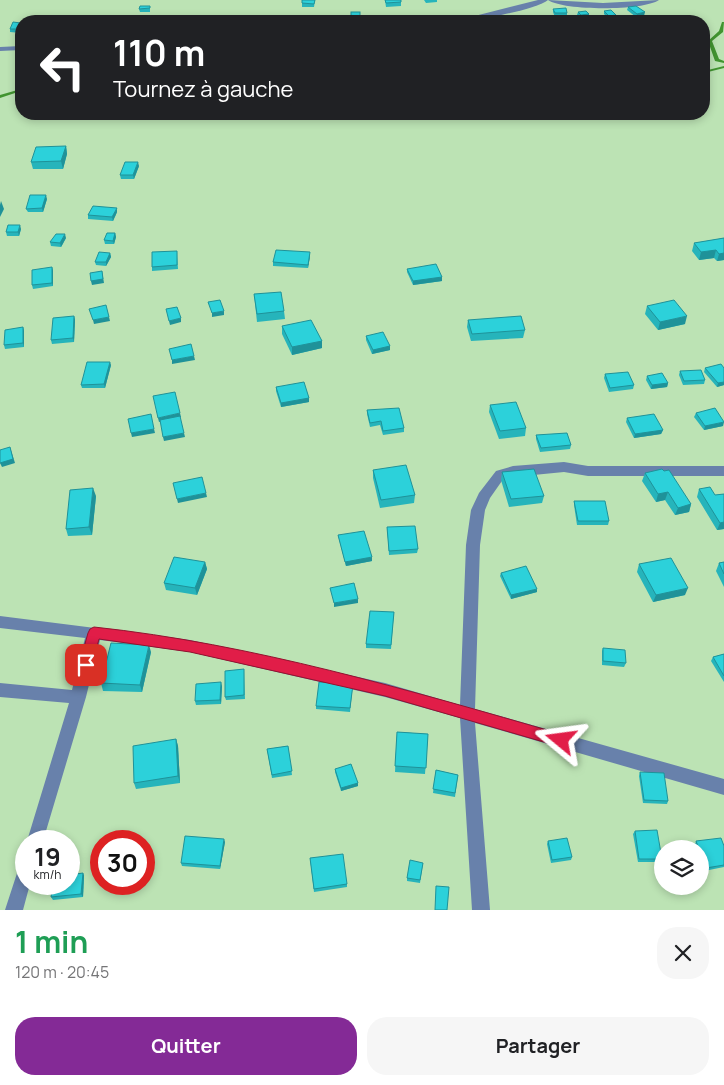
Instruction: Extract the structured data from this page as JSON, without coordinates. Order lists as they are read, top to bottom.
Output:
{
  "page": {
    "turn": ["110 m", "Tournez à gauche"],
    "speed": "19 km/h",
    "limit": "30",
    "heading": ["1 min", "120 m · 20:45"],
    "buttons": ["Quitter", "Partager"]
  }
}
